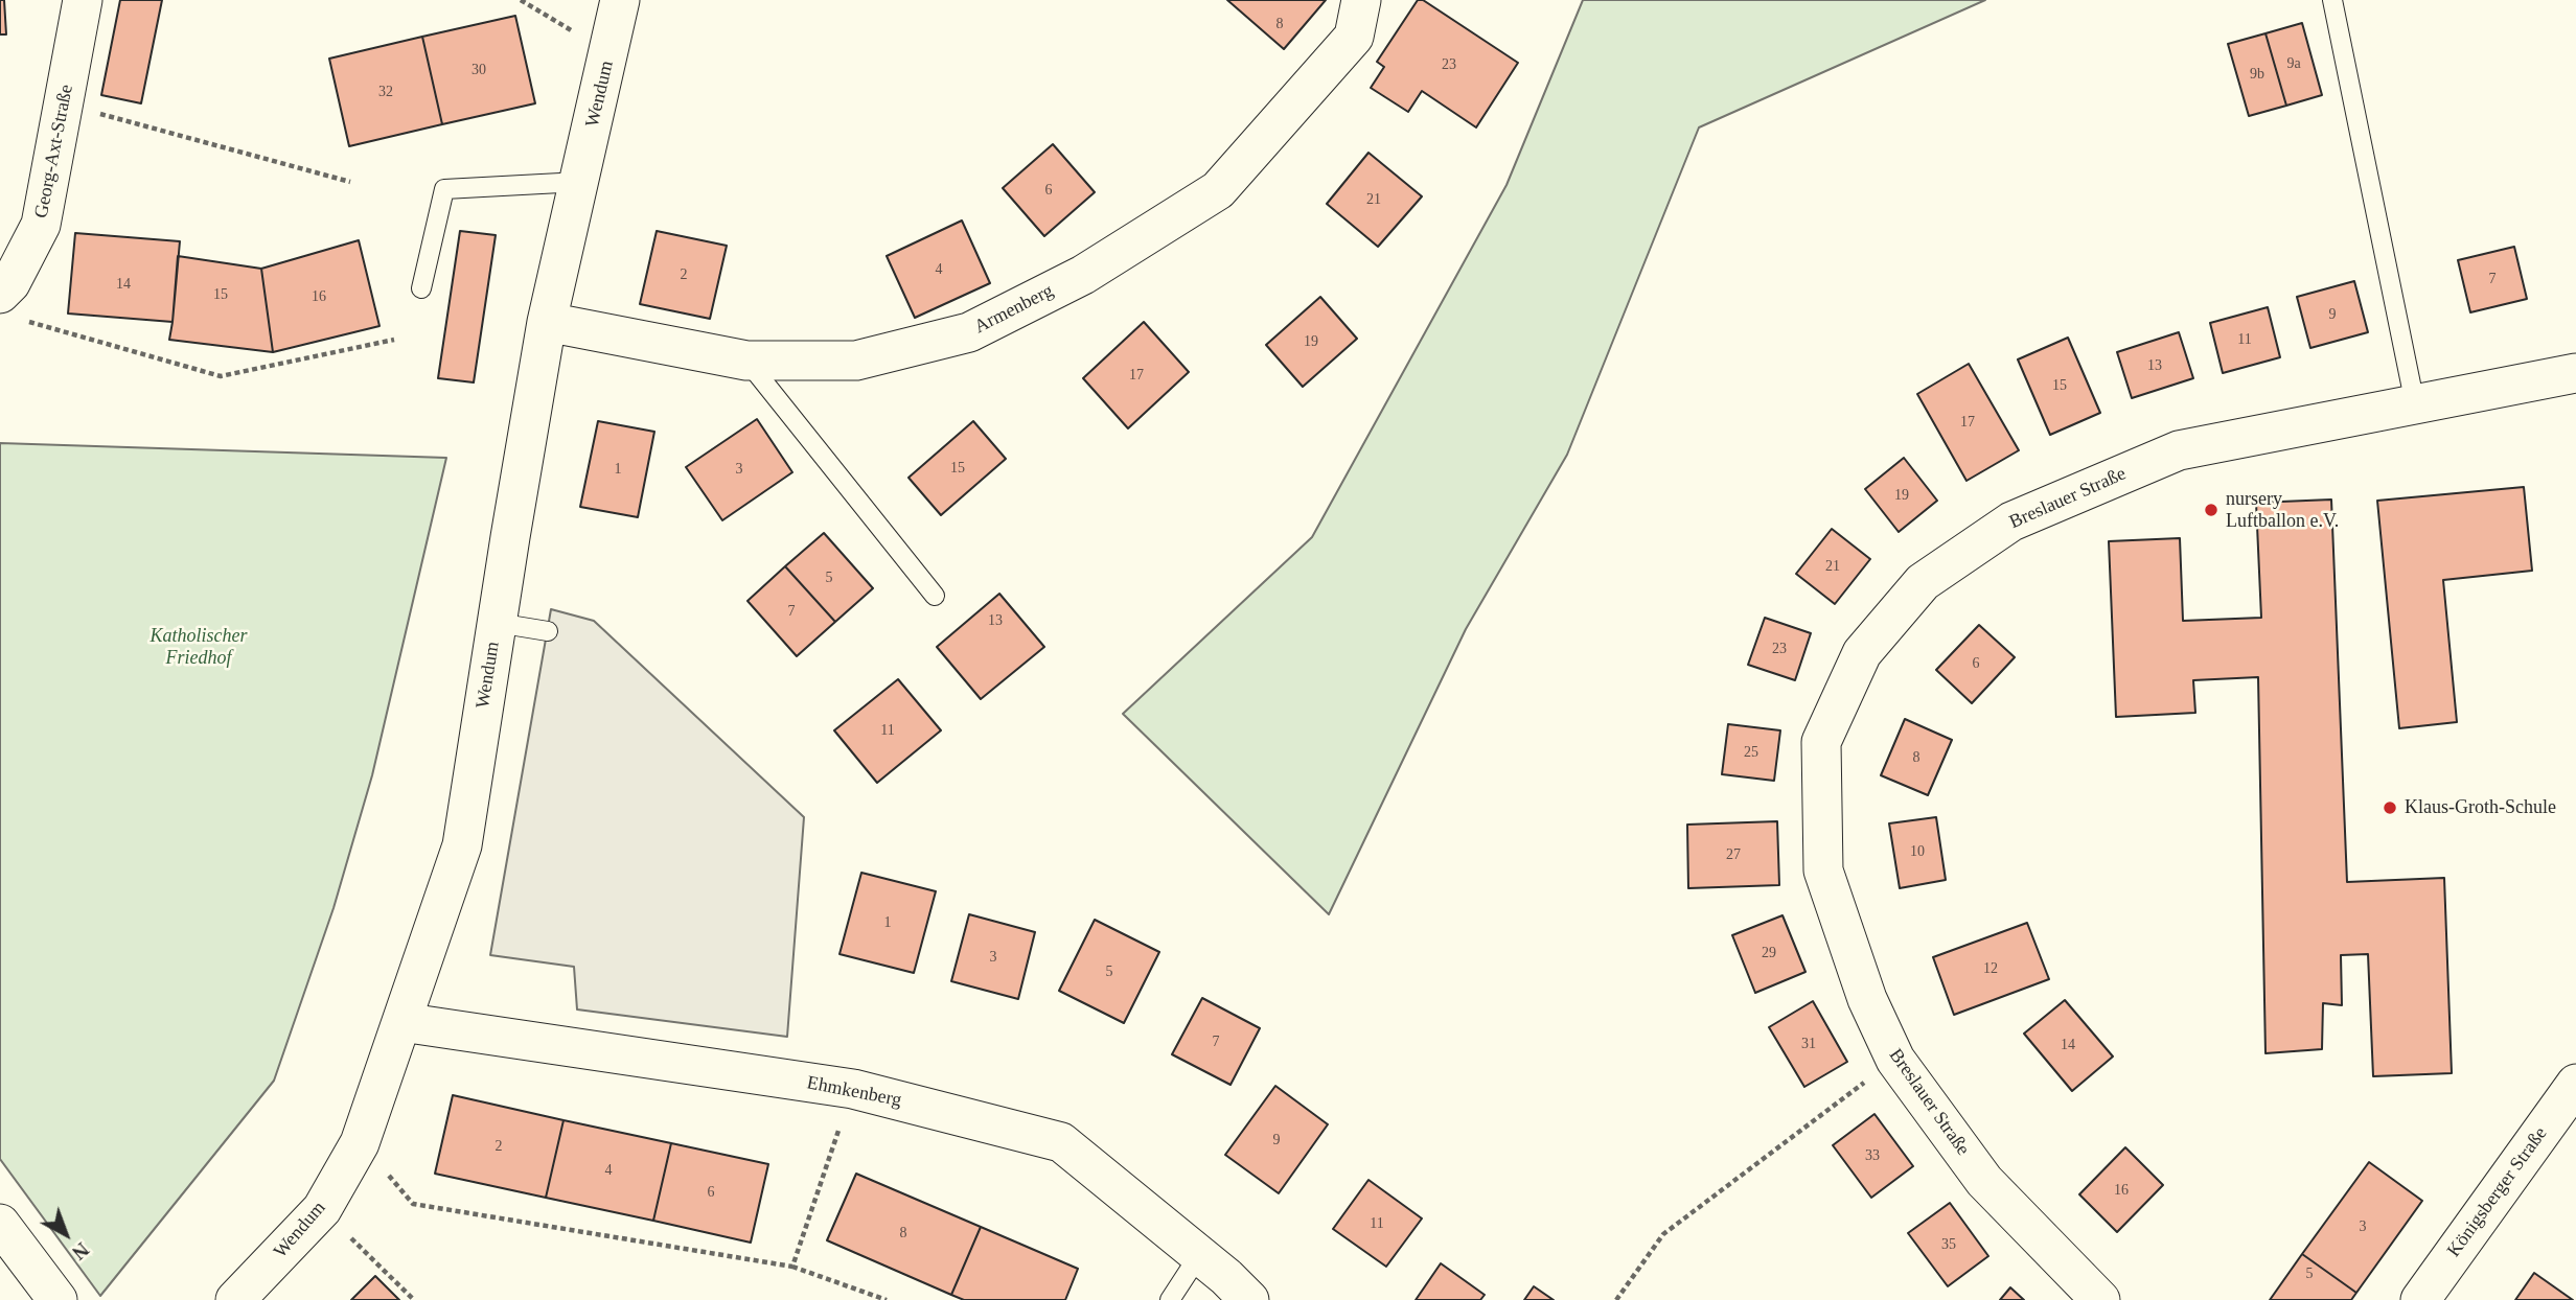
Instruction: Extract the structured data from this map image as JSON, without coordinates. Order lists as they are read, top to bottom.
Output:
{
  "streets": {
    "street": [
      "Wendum",
      "Georg-Axt-Straße",
      "Armenberg",
      "Breslauer Straße",
      "Ehmkenberg",
      "Königsberger Straße"
    ]
  },
  "crossings": [
    ["Wendum", "Armenberg"],
    ["Wendum", "Ehmkenberg"]
  ],
  "parks": ["Katholischer Friedhof"],
  "places": ["nursery Luftballon e.V.", "Klaus-Groth-Schule"],
  "house_numbers": [
    "8",
    "9a",
    "23",
    "30",
    "9b",
    "32",
    "6",
    "21",
    "4",
    "2",
    "7",
    "14",
    "15",
    "16",
    "9",
    "11",
    "19",
    "13",
    "17",
    "15",
    "17",
    "15",
    "1",
    "3",
    "19",
    "21",
    "5",
    "7",
    "13",
    "23",
    "6",
    "11",
    "25",
    "8",
    "10",
    "27",
    "1",
    "29",
    "3",
    "12",
    "5",
    "7",
    "31",
    "14",
    "9",
    "2",
    "33",
    "4",
    "16",
    "6",
    "11",
    "3",
    "8",
    "35",
    "5"
  ],
  "north": "bottom right"
}
